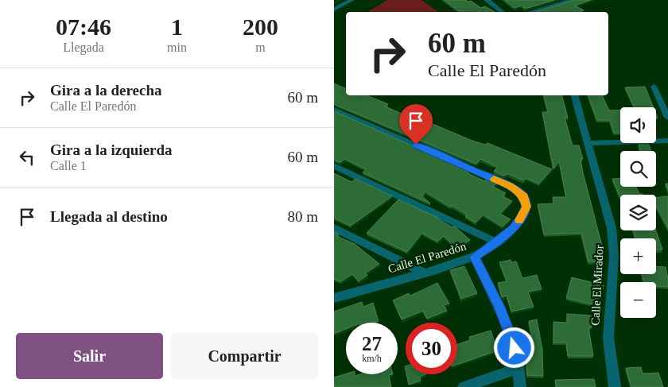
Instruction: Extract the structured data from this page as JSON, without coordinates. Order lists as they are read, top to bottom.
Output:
{
  "streets": {
    "street": ["Calle El Paredón", "Calle El Mirador"]
  },
  "page": {
    "eta": [
      "07:46",
      "Llegada",
      "1",
      "min",
      "200",
      "m"
    ],
    "turn": ["60 m", "Calle El Paredón"],
    "list": [
      {
        "name": "Gira a la derecha",
        "note": "Calle El Paredón",
        "value": "60 m"
      },
      {
        "name": "Gira a la izquierda",
        "note": "Calle 1",
        "value": "60 m"
      },
      {
        "name": "Llegada al destino",
        "value": "80 m"
      }
    ],
    "map_buttons": ["+", "−"],
    "speed": "27 km/h",
    "limit": "30",
    "buttons": ["Salir", "Compartir"]
  }
}
